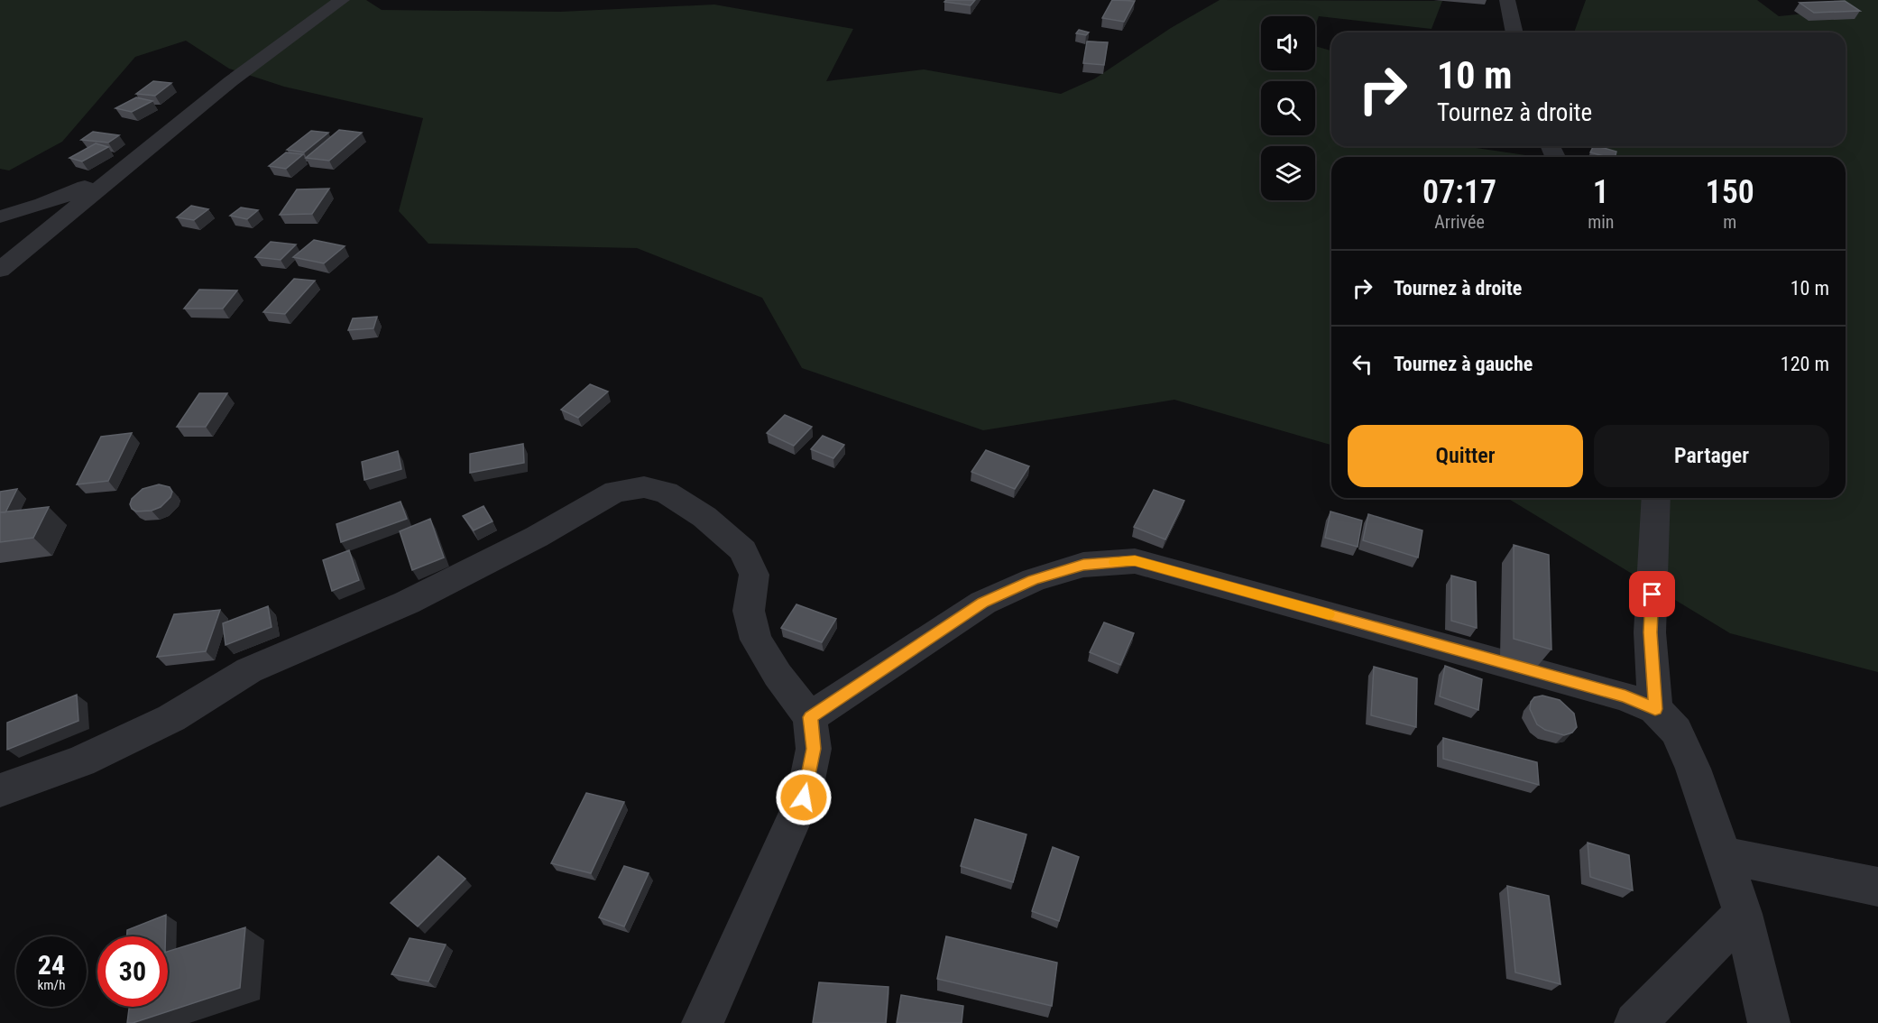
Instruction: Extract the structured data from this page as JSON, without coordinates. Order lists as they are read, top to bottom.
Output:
{
  "page": {
    "turn": ["10 m", "Tournez à droite"],
    "eta": [
      "07:17",
      "Arrivée",
      "1",
      "min",
      "150",
      "m"
    ],
    "list": [
      {
        "name": "Tournez à droite",
        "value": "10 m"
      },
      {
        "name": "Tournez à gauche",
        "value": "120 m"
      }
    ],
    "buttons": ["Quitter", "Partager"],
    "speed": "24 km/h",
    "limit": "30"
  }
}
